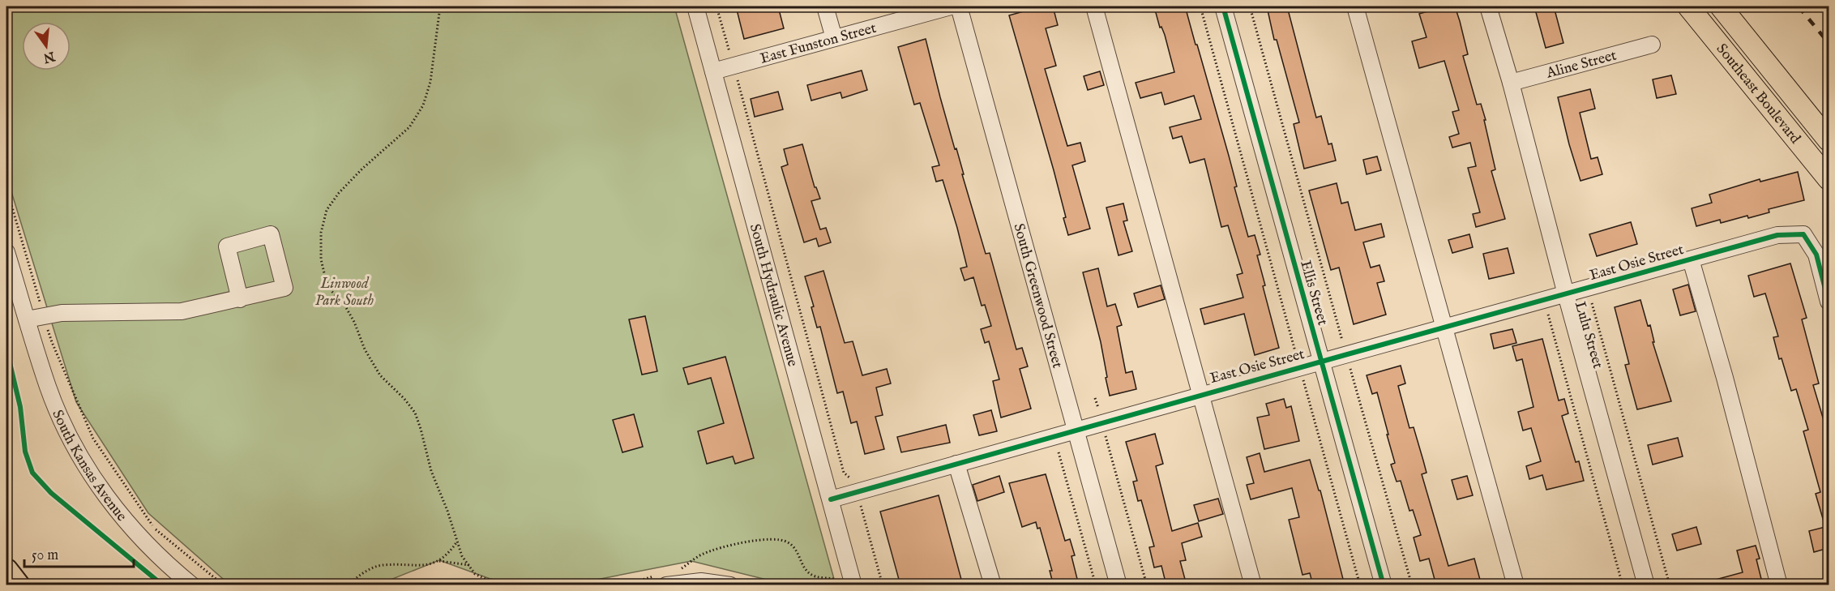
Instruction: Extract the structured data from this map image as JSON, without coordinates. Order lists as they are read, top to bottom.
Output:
{
  "streets": {
    "main road": ["Southeast Boulevard"],
    "street": [
      "East Funston Street",
      "Aline Street",
      "East Osie Street",
      "Ellis Street",
      "South Hydraulic Avenue",
      "South Greenwood Street",
      "Lulu Street",
      "South Kansas Avenue"
    ]
  },
  "crossings": [
    ["East Funston Street", "South Hydraulic Avenue"],
    ["Aline Street", "Lulu Street"],
    ["East Osie Street", "Ellis Street"],
    ["East Osie Street", "South Hydraulic Avenue"],
    ["East Osie Street", "South Greenwood Street"],
    ["East Osie Street", "Lulu Street"]
  ],
  "parks": ["Linwood Park South"],
  "scale_bar": "50 m",
  "north": "bottom"
}
